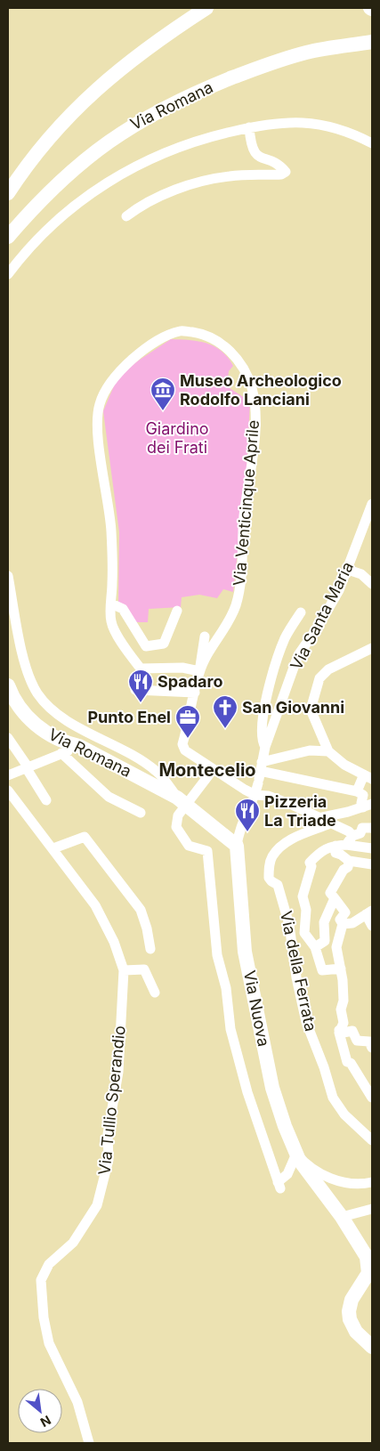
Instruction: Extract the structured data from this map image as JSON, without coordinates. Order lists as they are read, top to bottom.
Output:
{
  "streets": {
    "street": [
      "Via Romana",
      "Via Venticinque Aprile",
      "Via Santa Maria",
      "Via della Ferrata",
      "Via Nuova",
      "Via Tullio Sperandio"
    ]
  },
  "crossings": [
    ["Via Santa Maria", "Via Nuova"]
  ],
  "districts": ["Montecelio"],
  "parks": ["Giardino dei Frati"],
  "places": {
    "museum": ["Museo Archeologico Rodolfo Lanciani"],
    "restaurant": ["Spadaro", "Pizzeria La Triade"],
    "church": ["San Giovanni"],
    "office": ["Punto Enel"]
  },
  "north": "bottom right"
}
